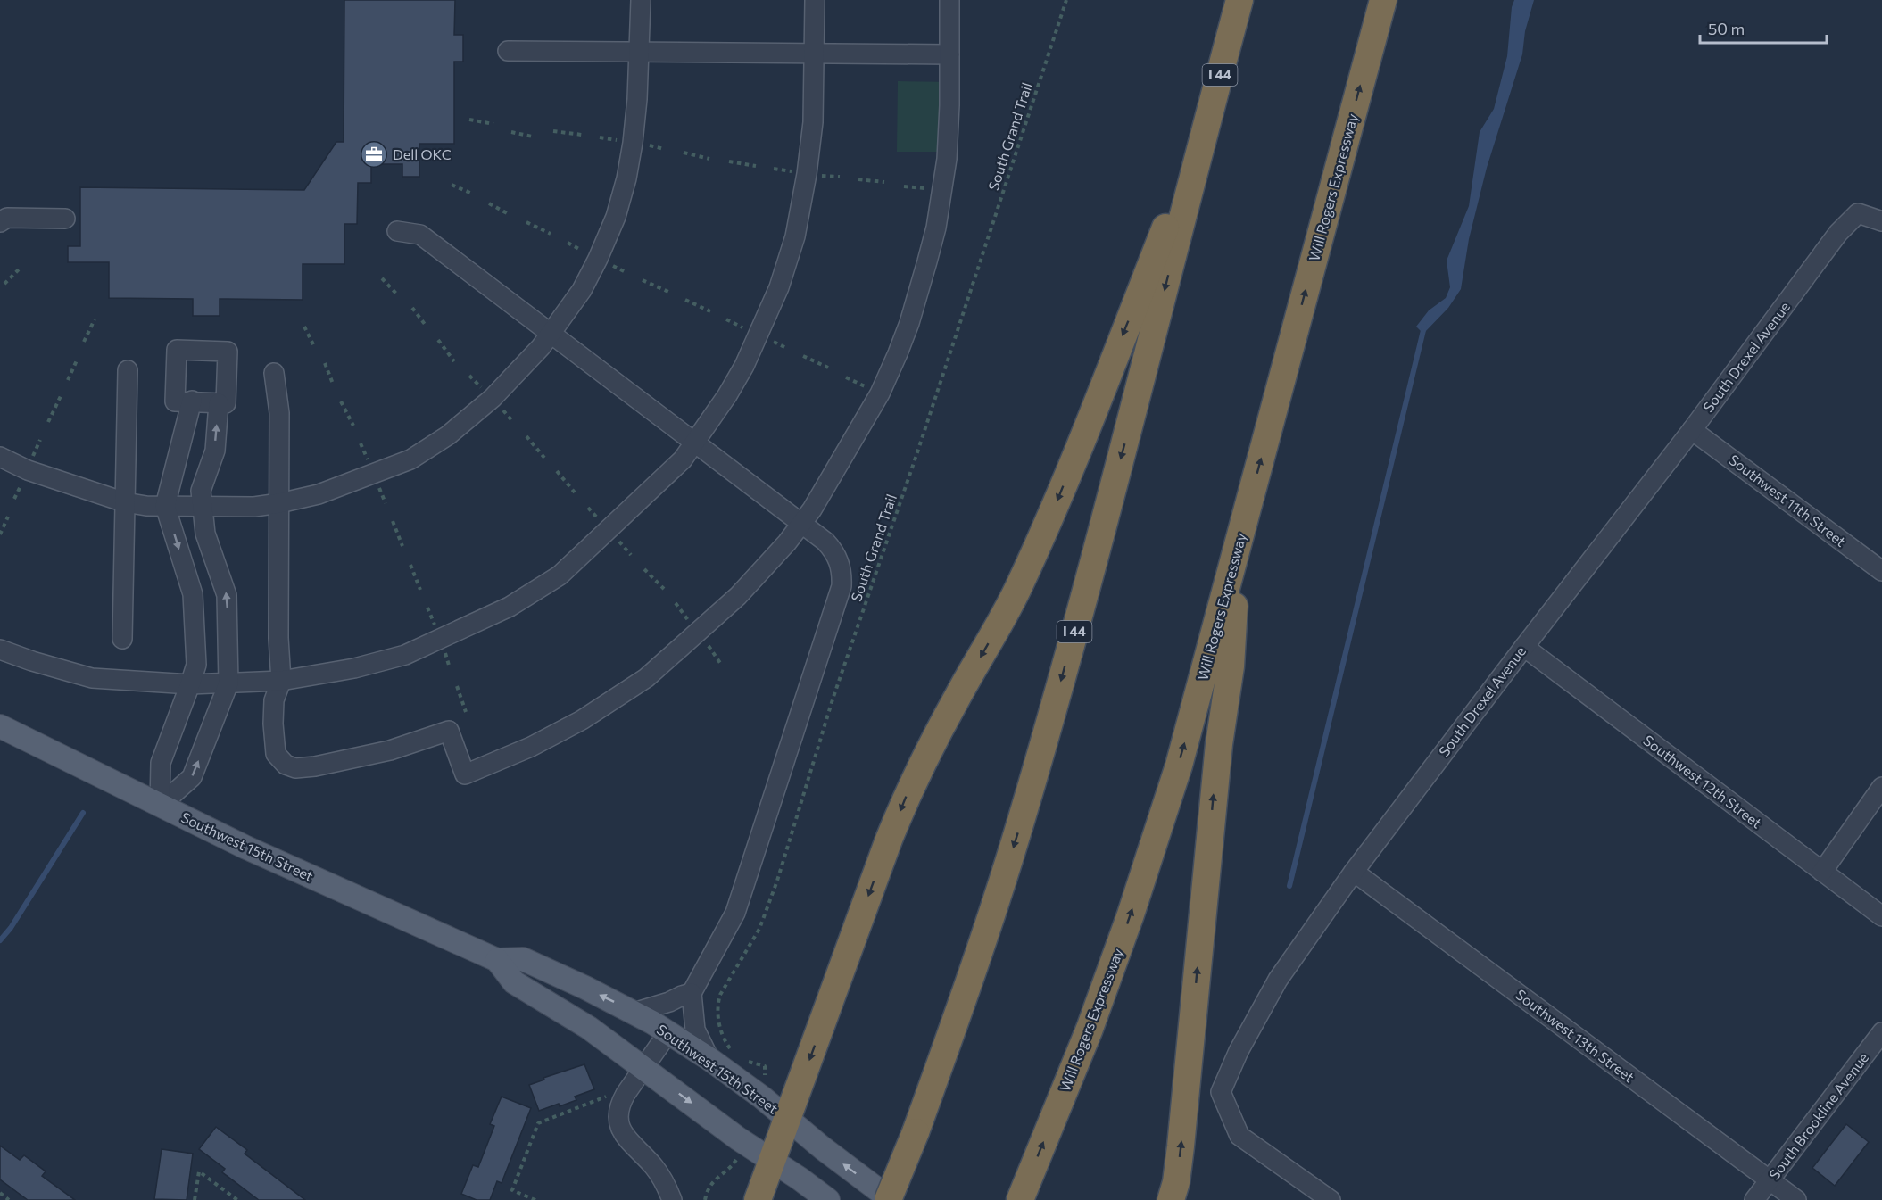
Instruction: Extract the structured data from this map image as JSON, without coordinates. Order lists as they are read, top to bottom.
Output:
{
  "streets": {
    "highway": ["I 44", "Will Rogers Expressway"],
    "main road": ["Southwest 15th Street"],
    "street": [
      "South Drexel Avenue",
      "Southwest 11th Street",
      "Southwest 12th Street",
      "Southwest 13th Street",
      "South Brookline Avenue"
    ],
    "path": ["South Grand Trail"]
  },
  "crossings": [
    ["I 44", "Southwest 15th Street"],
    ["South Drexel Avenue", "Southwest 11th Street"],
    ["South Drexel Avenue", "Southwest 12th Street"],
    ["South Drexel Avenue", "Southwest 13th Street"],
    ["Southwest 13th Street", "South Brookline Avenue"]
  ],
  "places": {
    "office": ["Dell OKC"]
  },
  "scale_bar": "50 m"
}
